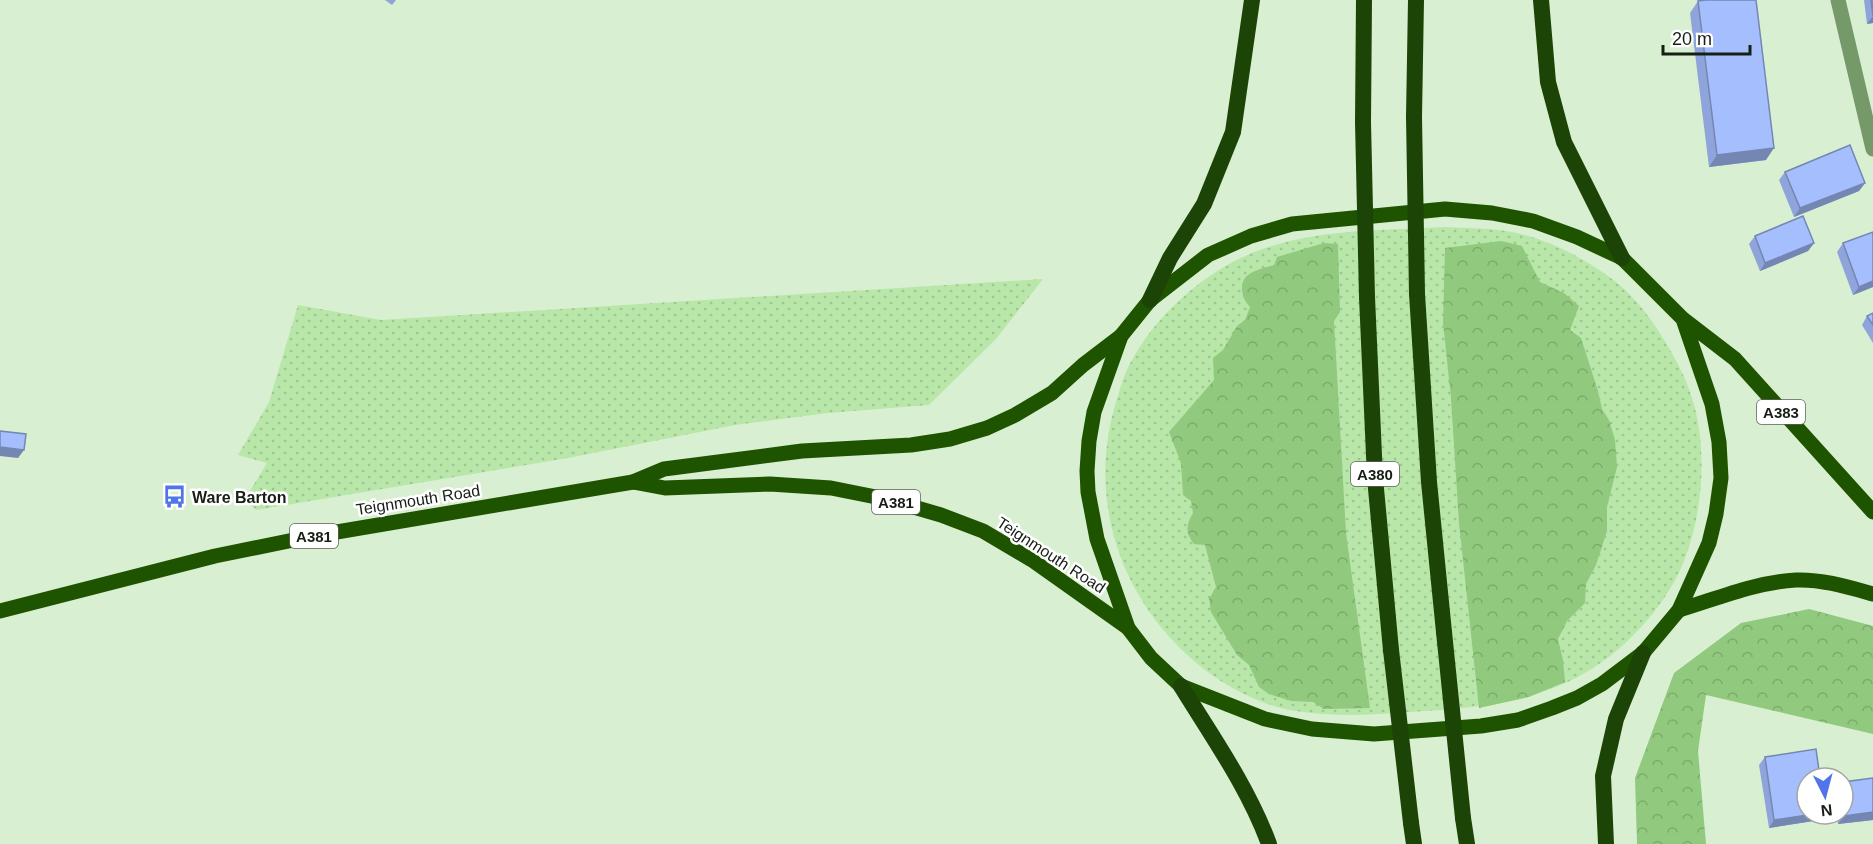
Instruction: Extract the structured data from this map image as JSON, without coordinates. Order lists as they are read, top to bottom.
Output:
{
  "streets": {
    "highway": ["A380"],
    "main road": ["A383", "Teignmouth Road", "A381"]
  },
  "places": {
    "bus stop": ["Ware Barton"]
  },
  "scale_bar": "20 m",
  "north": "bottom"
}
